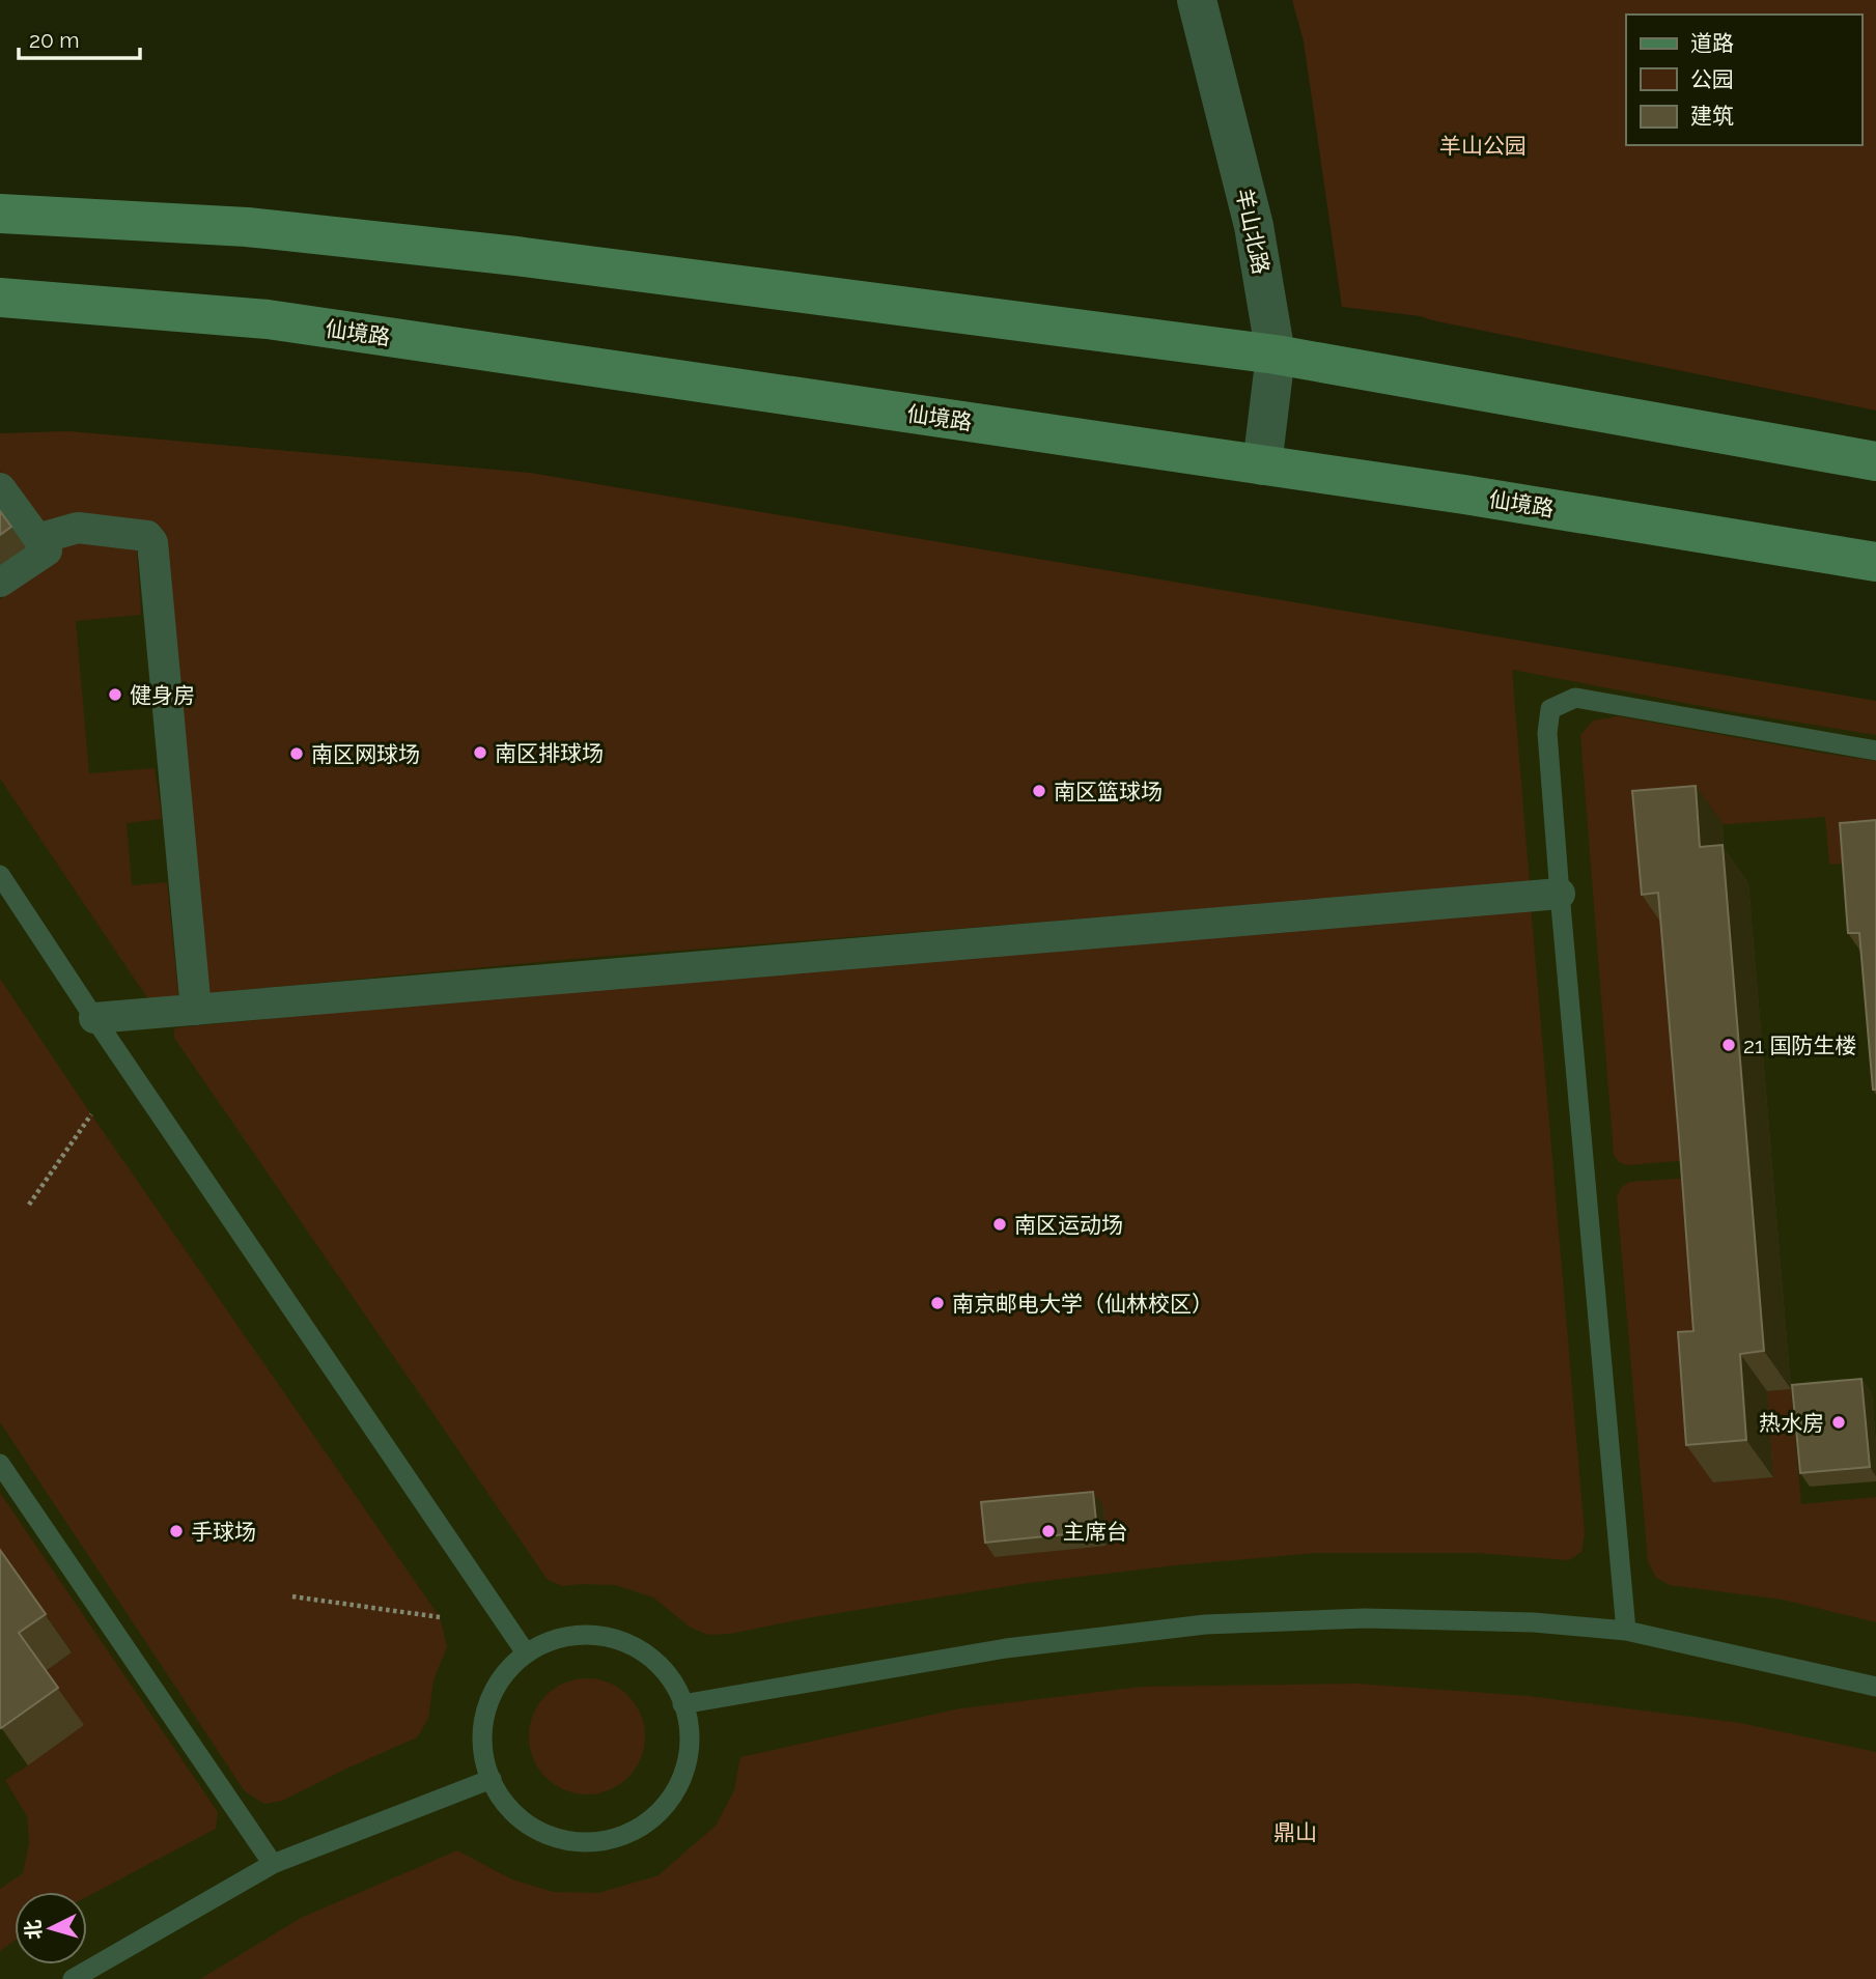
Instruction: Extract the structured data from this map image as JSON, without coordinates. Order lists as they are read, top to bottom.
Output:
{
  "streets": {
    "main road": ["仙境路"],
    "street": ["羊山北路"]
  },
  "crossings": [
    ["羊山北路", "仙境路"]
  ],
  "parks": ["羊山公园", "鼎山"],
  "places": [
    "健身房",
    "南区排球场",
    "南区网球场",
    "南区篮球场",
    "21 国防生楼",
    "南区运动场",
    "南京邮电大学（仙林校区）",
    "热水房",
    "手球场",
    "主席台"
  ],
  "legend": ["道路", "公园", "建筑"],
  "scale_bar": "20 m",
  "north": "left"
}
